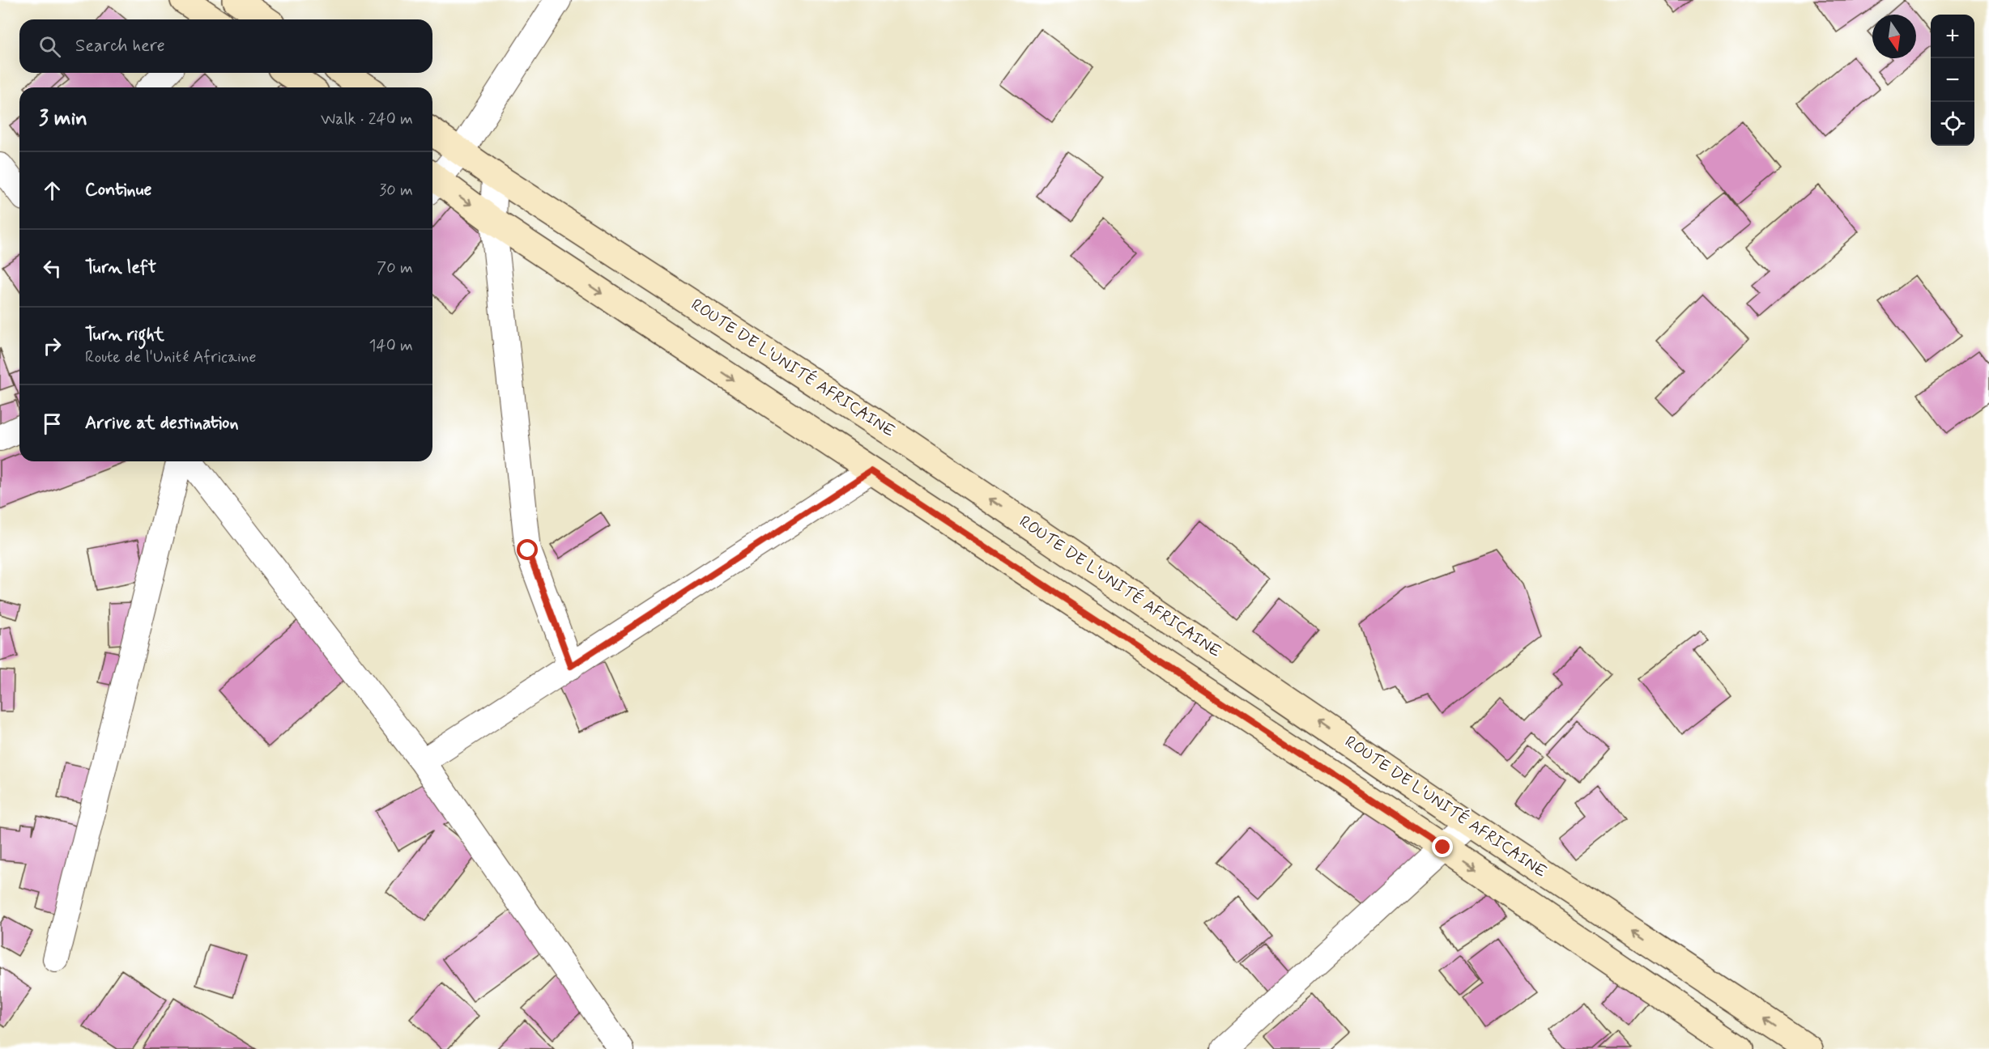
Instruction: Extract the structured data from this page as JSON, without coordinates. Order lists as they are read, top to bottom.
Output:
{
  "streets": {
    "main road": ["ROUTE DE L'UNITÉ AFRICAINE"]
  },
  "north": "bottom",
  "page": {
    "map_buttons": ["+", "−"],
    "search": "Search here",
    "heading": ["3 min", "Walk · 240 m"],
    "list": [
      ["Continue", "30 m"],
      ["Turn left", "70 m"],
      ["Turn right", "Route de l'Unité Africaine", "140 m"],
      "Arrive at destination"
    ]
  }
}
